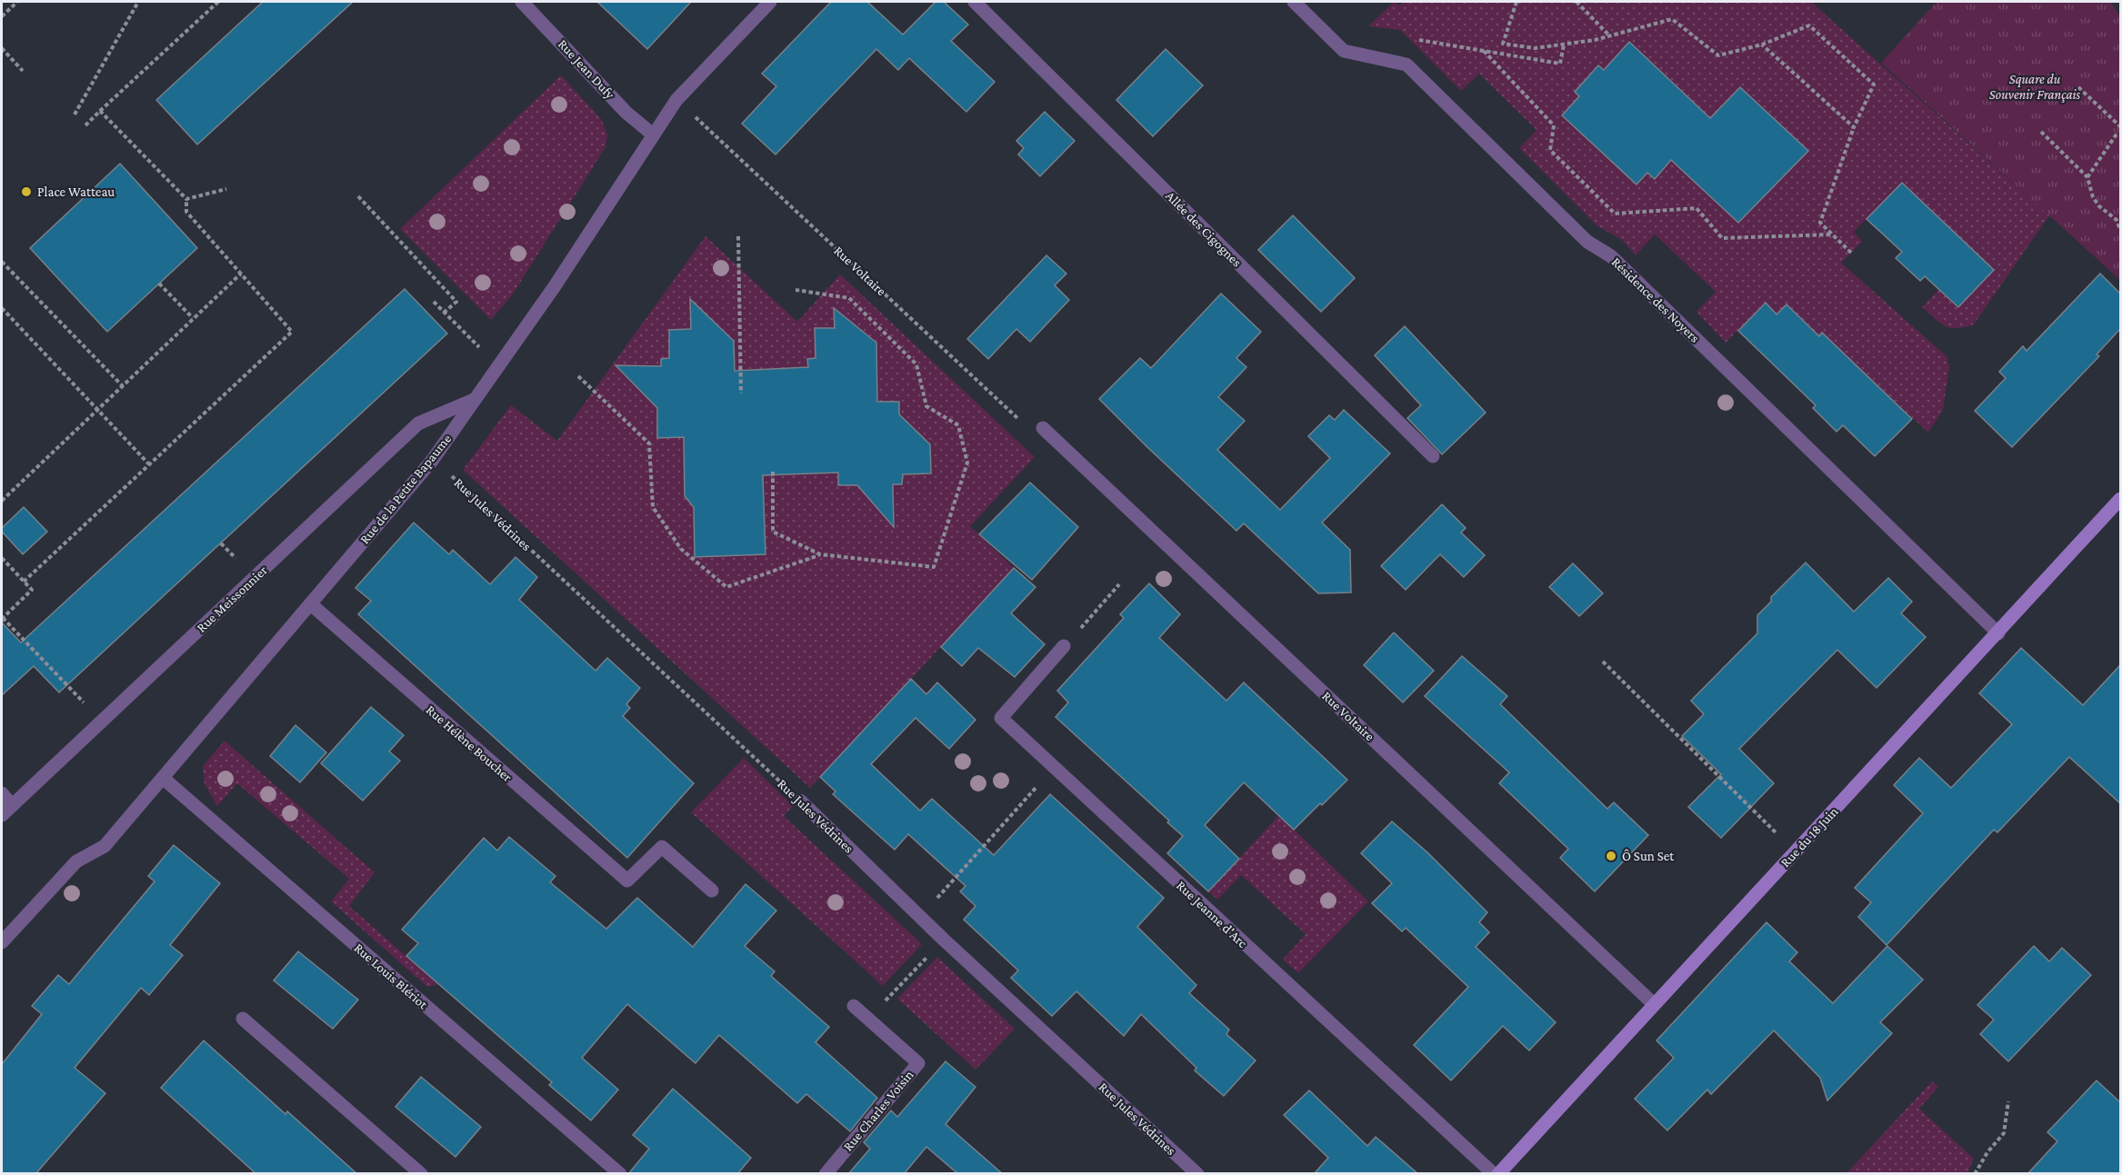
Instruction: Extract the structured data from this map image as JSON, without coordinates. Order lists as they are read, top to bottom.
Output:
{
  "streets": {
    "street": [
      "Rue Jean Dufy",
      "Allée des Cigognes",
      "Rue Voltaire",
      "Résidence des Noyers",
      "Rue de la Petite Bapaume",
      "Rue Jules Védrines",
      "Rue Meissonnier",
      "Rue Hélène Boucher",
      "Rue du 18 Juin",
      "Rue Jeanne d'Arc",
      "Rue Louis Blériot",
      "Rue Charles Voisin"
    ]
  },
  "crossings": [
    ["Rue Jean Dufy", "Rue de la Petite Bapaume"],
    ["Rue Voltaire", "Rue du 18 Juin"],
    ["Résidence des Noyers", "Rue du 18 Juin"],
    ["Rue de la Petite Bapaume", "Rue Jules Védrines"],
    ["Rue de la Petite Bapaume", "Rue Meissonnier"],
    ["Rue de la Petite Bapaume", "Rue Hélène Boucher"],
    ["Rue de la Petite Bapaume", "Rue Louis Blériot"]
  ],
  "parks": ["Square du Souvenir Français"],
  "places": ["Place Watteau", "Ô Sun Set"]
}
